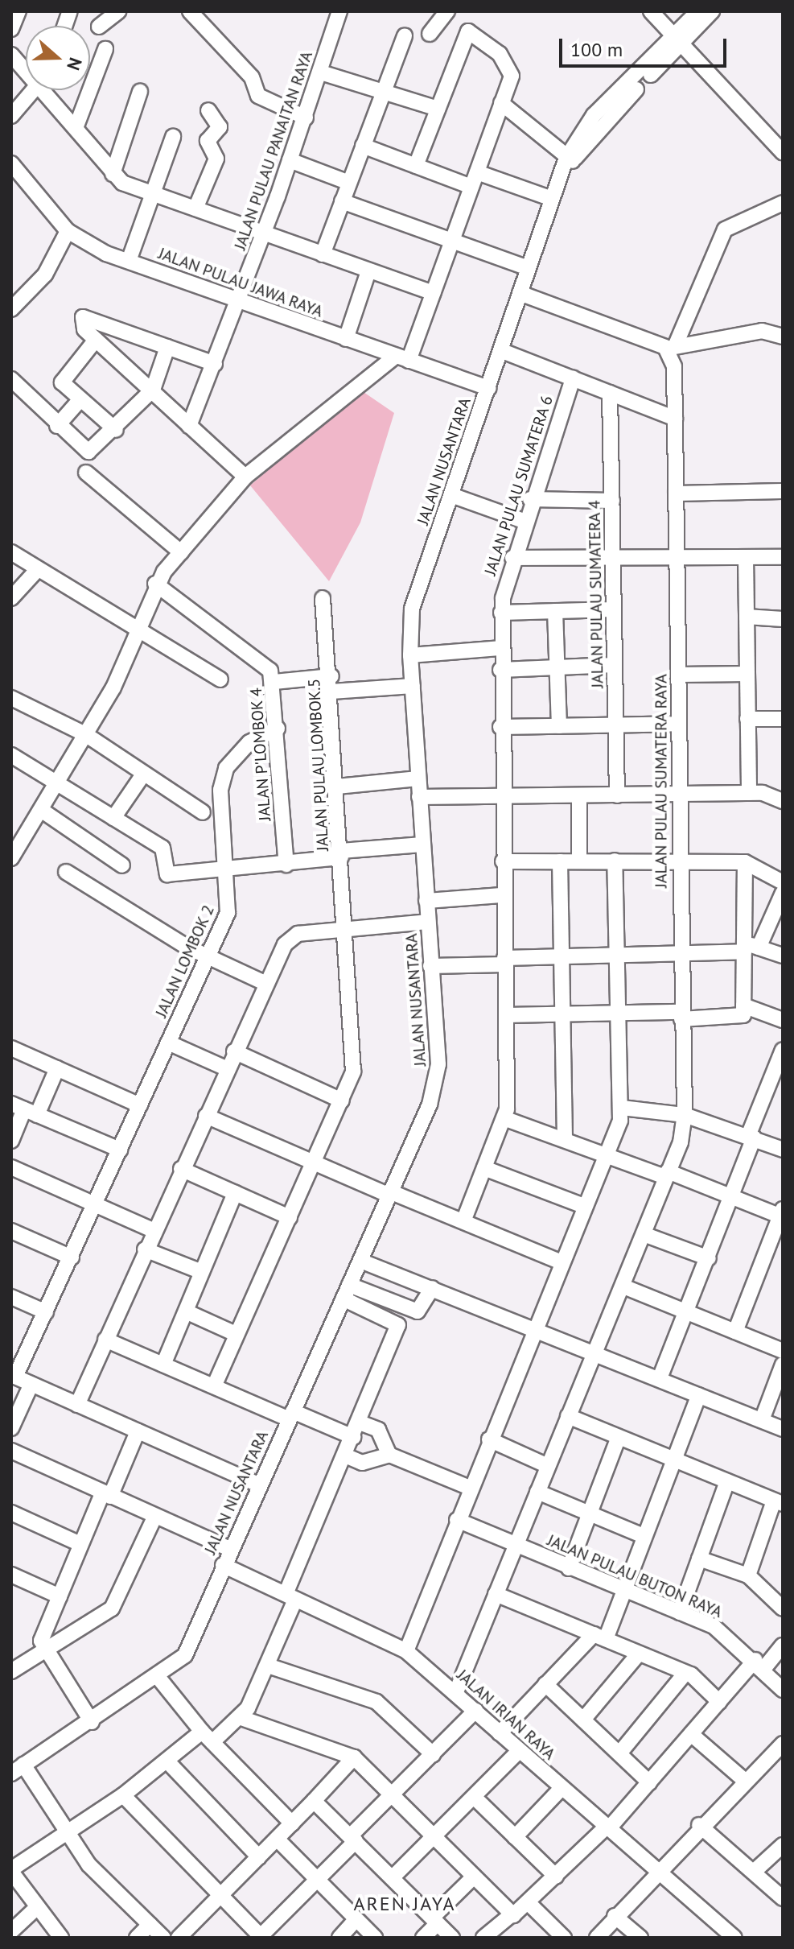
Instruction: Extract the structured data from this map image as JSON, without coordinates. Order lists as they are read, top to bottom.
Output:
{
  "streets": {
    "street": [
      "JALAN PULAU PANAITAN RAYA",
      "JALAN PULAU JAWA RAYA",
      "JALAN NUSANTARA",
      "JALAN PULAU SUMATERA 6",
      "JALAN PULAU SUMATERA 4",
      "JALAN P'LOMBOK 4",
      "JALAN PULAU LOMBOK.5",
      "JALAN PULAU SUMATERA RAYA",
      "JALAN LOMBOK 2",
      "JALAN PULAU BUTON RAYA",
      "JALAN IRIAN RAYA"
    ]
  },
  "crossings": [
    ["JALAN PULAU PANAITAN RAYA", "JALAN PULAU JAWA RAYA"],
    ["JALAN PULAU JAWA RAYA", "JALAN NUSANTARA"],
    ["JALAN NUSANTARA", "JALAN IRIAN RAYA"],
    ["JALAN P'LOMBOK 4", "JALAN LOMBOK 2"],
    ["JALAN PULAU SUMATERA RAYA", "JALAN PULAU BUTON RAYA"],
    ["JALAN PULAU SUMATERA RAYA", "JALAN IRIAN RAYA"]
  ],
  "districts": ["AREN JAYA"],
  "scale_bar": "100 m",
  "north": "right"
}
